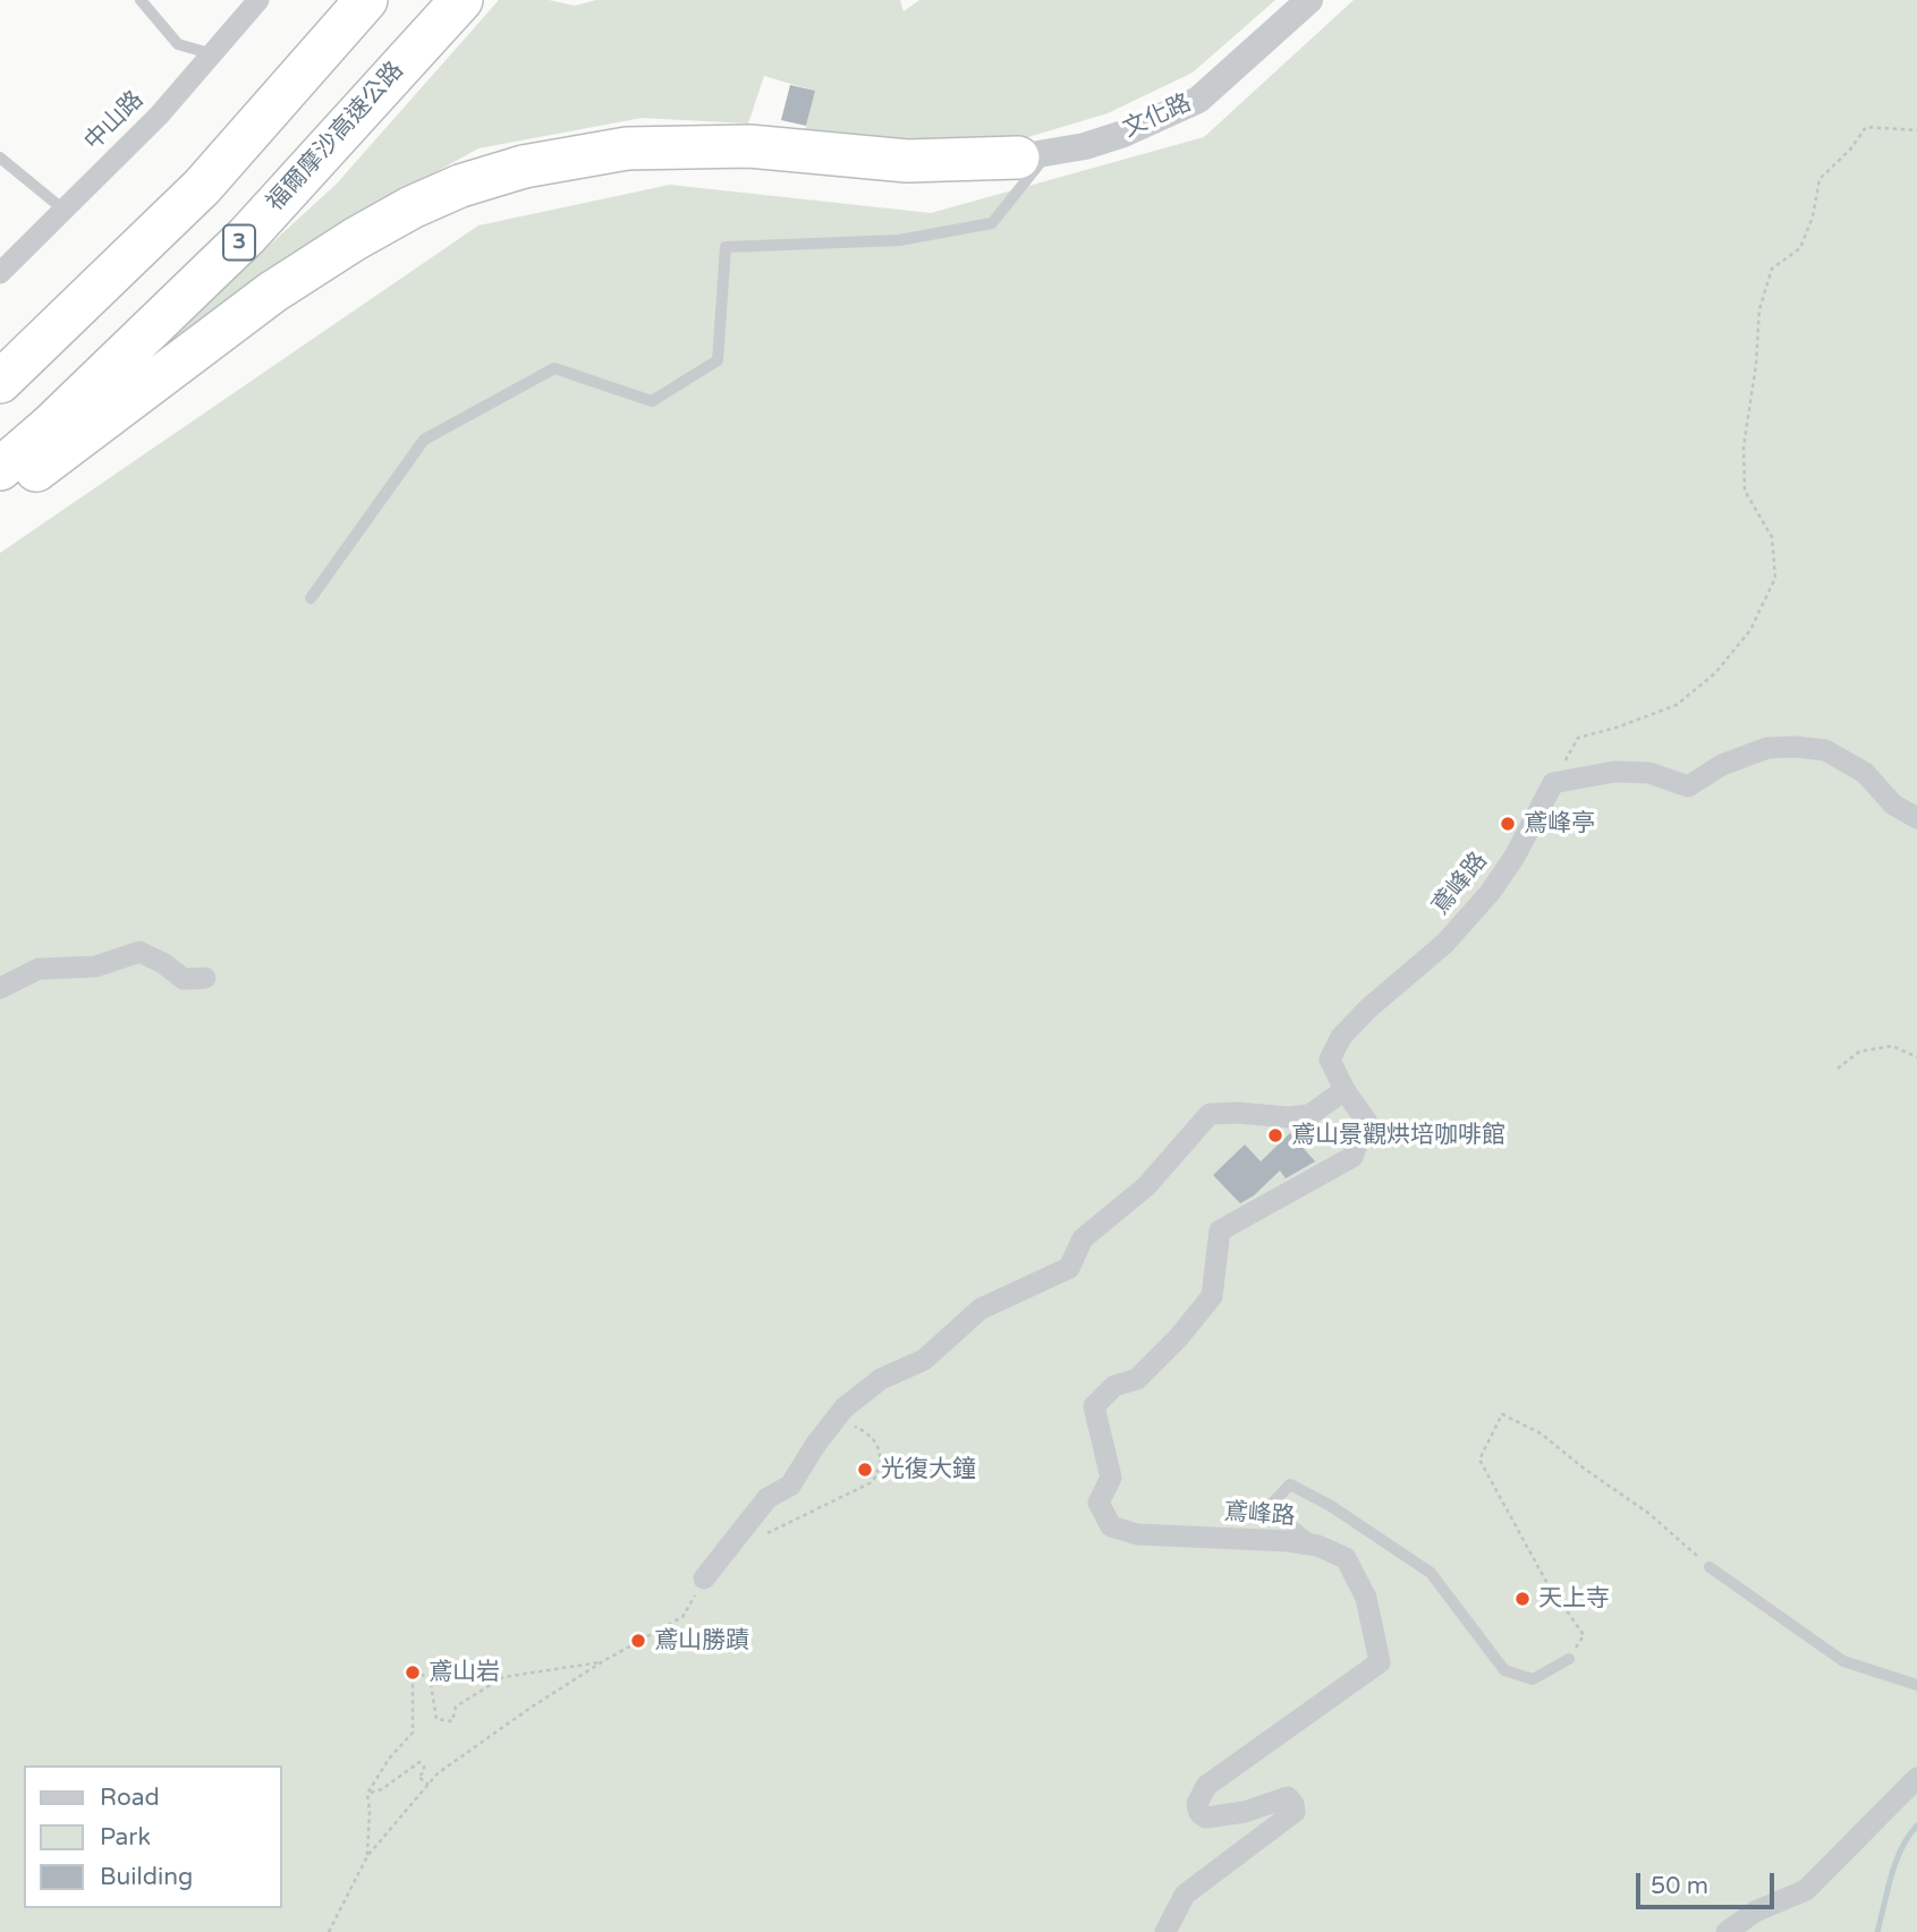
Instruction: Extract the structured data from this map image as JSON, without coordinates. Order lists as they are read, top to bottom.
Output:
{
  "streets": {
    "highway": ["福爾摩沙高速公路", "3"],
    "street": ["文化路", "中山路", "鳶峰路"]
  },
  "places": [
    "鳶峰亭",
    "鳶山景觀烘培咖啡館",
    "光復大鐘",
    "天上寺",
    "鳶山勝蹟",
    "鳶山岩"
  ],
  "legend": ["Road", "Park", "Building"],
  "scale_bar": "50 m"
}
